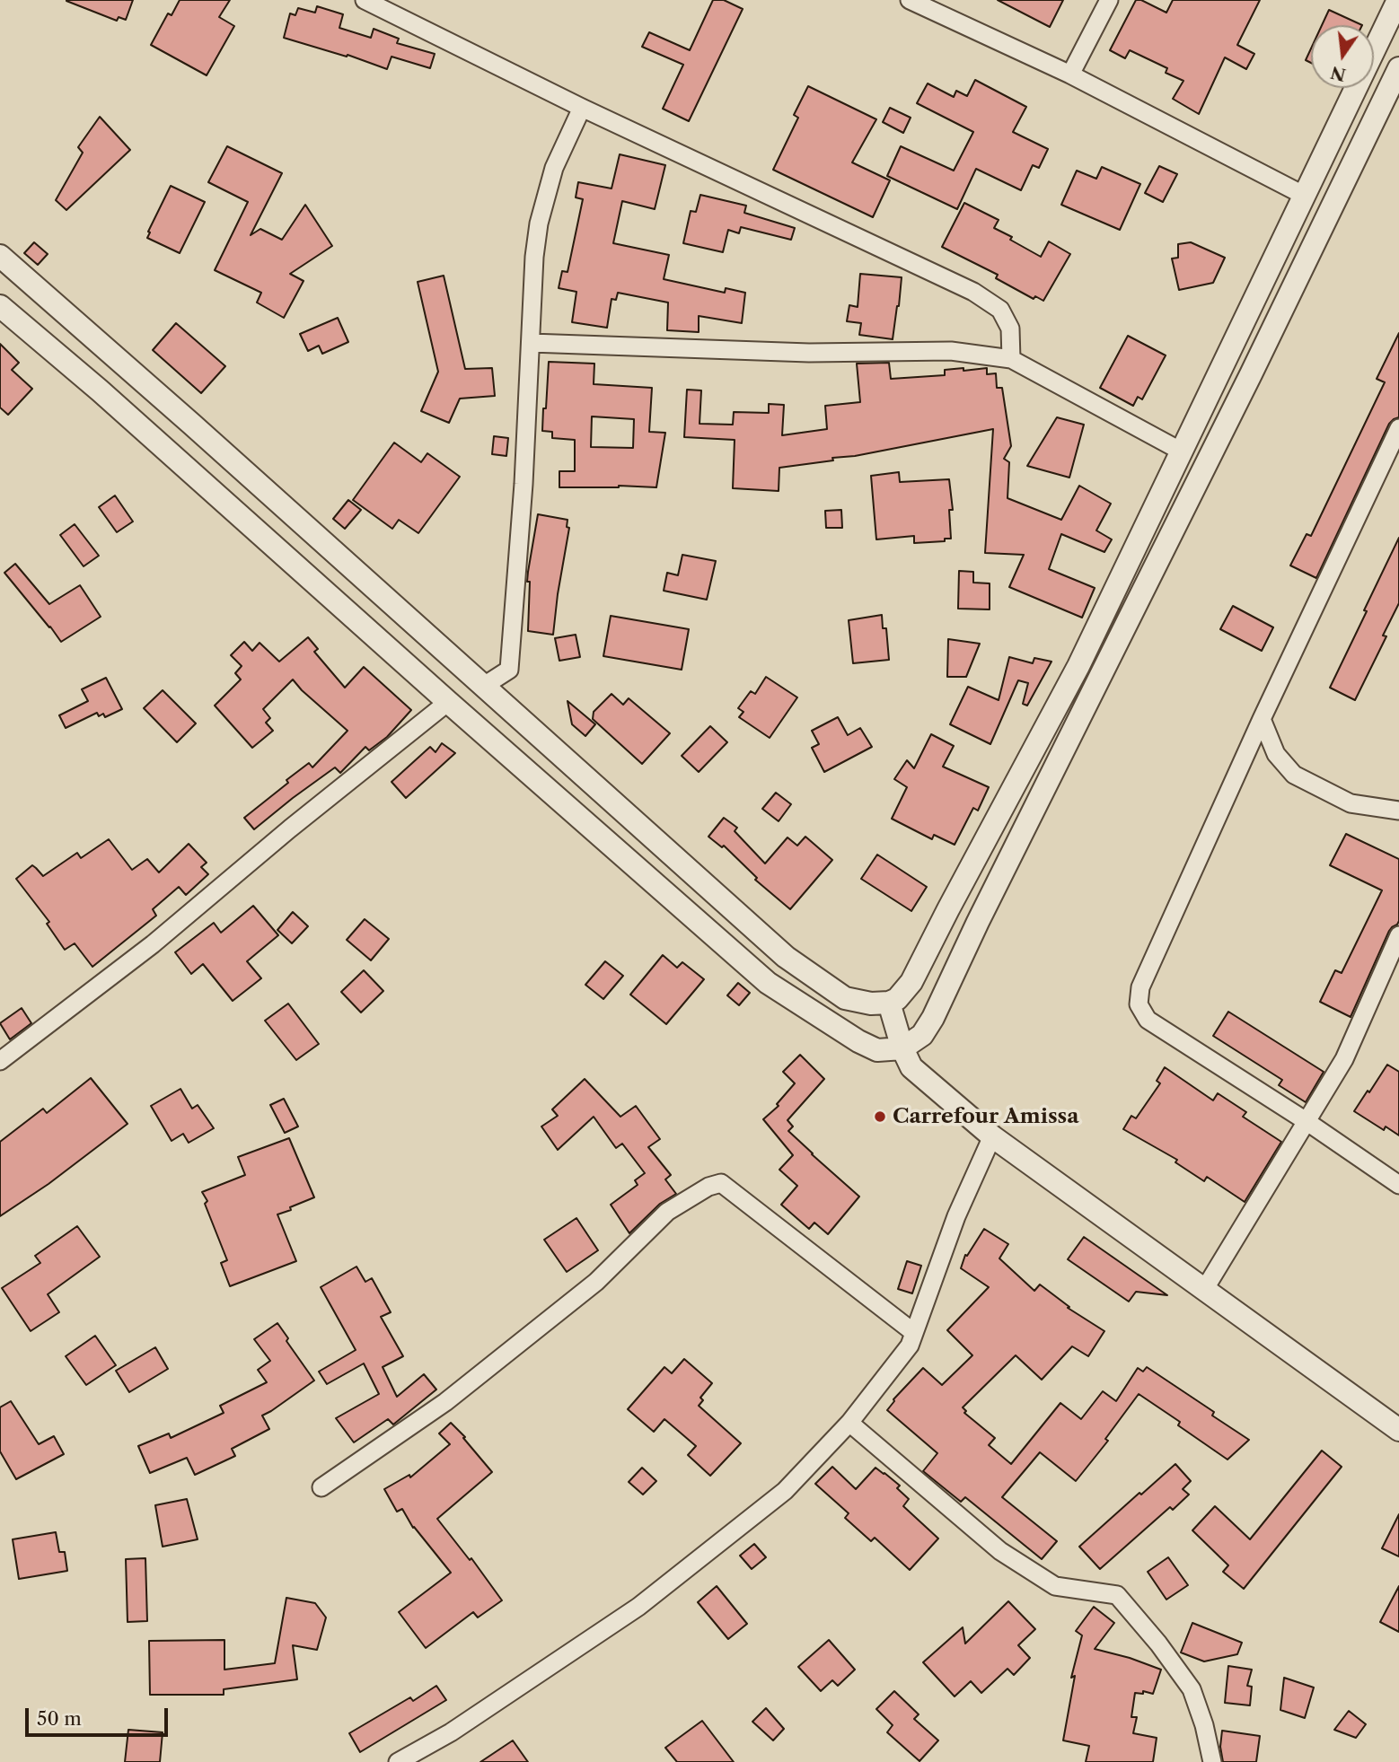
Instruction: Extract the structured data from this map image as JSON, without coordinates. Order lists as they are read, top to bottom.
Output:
{
  "places": ["Carrefour Amissa"],
  "scale_bar": "50 m",
  "north": "bottom"
}
